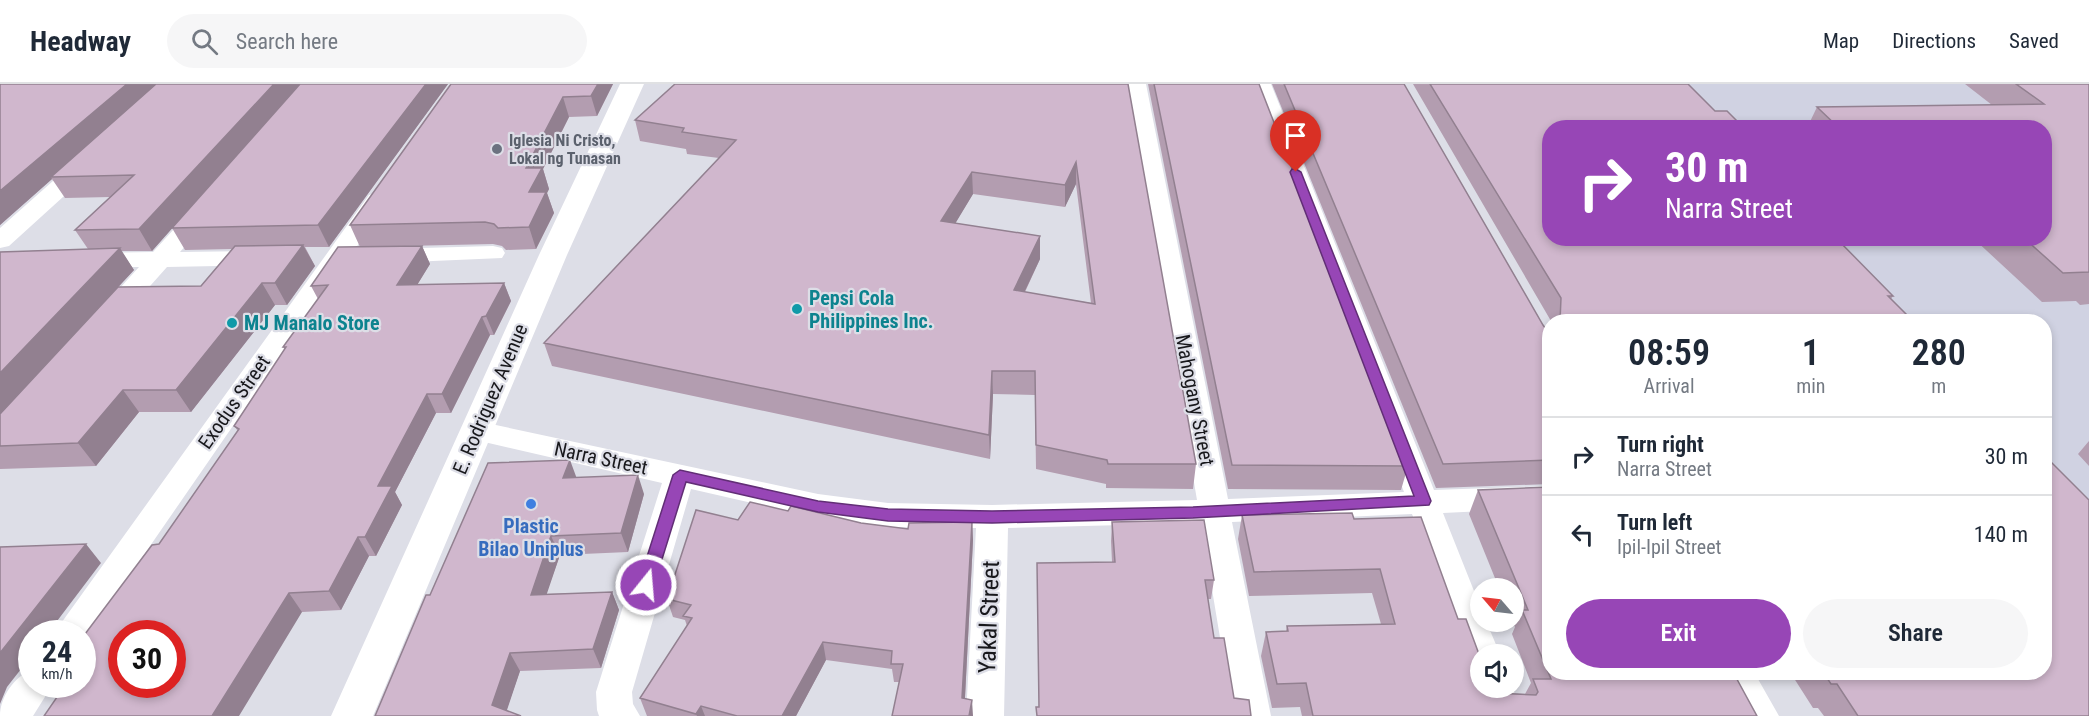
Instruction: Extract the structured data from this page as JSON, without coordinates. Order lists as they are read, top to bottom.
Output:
{
  "streets": {
    "street": [
      "E. Rodriguez Avenue",
      "Mahogany Street",
      "Exodus Street",
      "Narra Street",
      "Yakal Street"
    ]
  },
  "crossings": [
    ["E. Rodriguez Avenue", "Narra Street"],
    ["Mahogany Street", "Narra Street"],
    ["Narra Street", "Yakal Street"]
  ],
  "places": [
    "Iglesia Ni Cristo, Lokal ng Tunasan",
    "Pepsi Cola Philippines Inc.",
    "MJ Manalo Store",
    "Plastic Bilao Uniplus"
  ],
  "north": "top left",
  "page": {
    "header": "Headway",
    "search": "Search here",
    "nav": ["Map", "Directions", "Saved"],
    "turn": ["30 m", "Narra Street"],
    "eta": [
      "08:59",
      "Arrival",
      "1",
      "min",
      "280",
      "m"
    ],
    "list": [
      {
        "name": "Turn right",
        "note": "Narra Street",
        "value": "30 m"
      },
      {
        "name": "Turn left",
        "note": "Ipil-Ipil Street",
        "value": "140 m"
      }
    ],
    "buttons": ["Exit", "Share"],
    "speed": "24 km/h",
    "limit": "30"
  }
}
